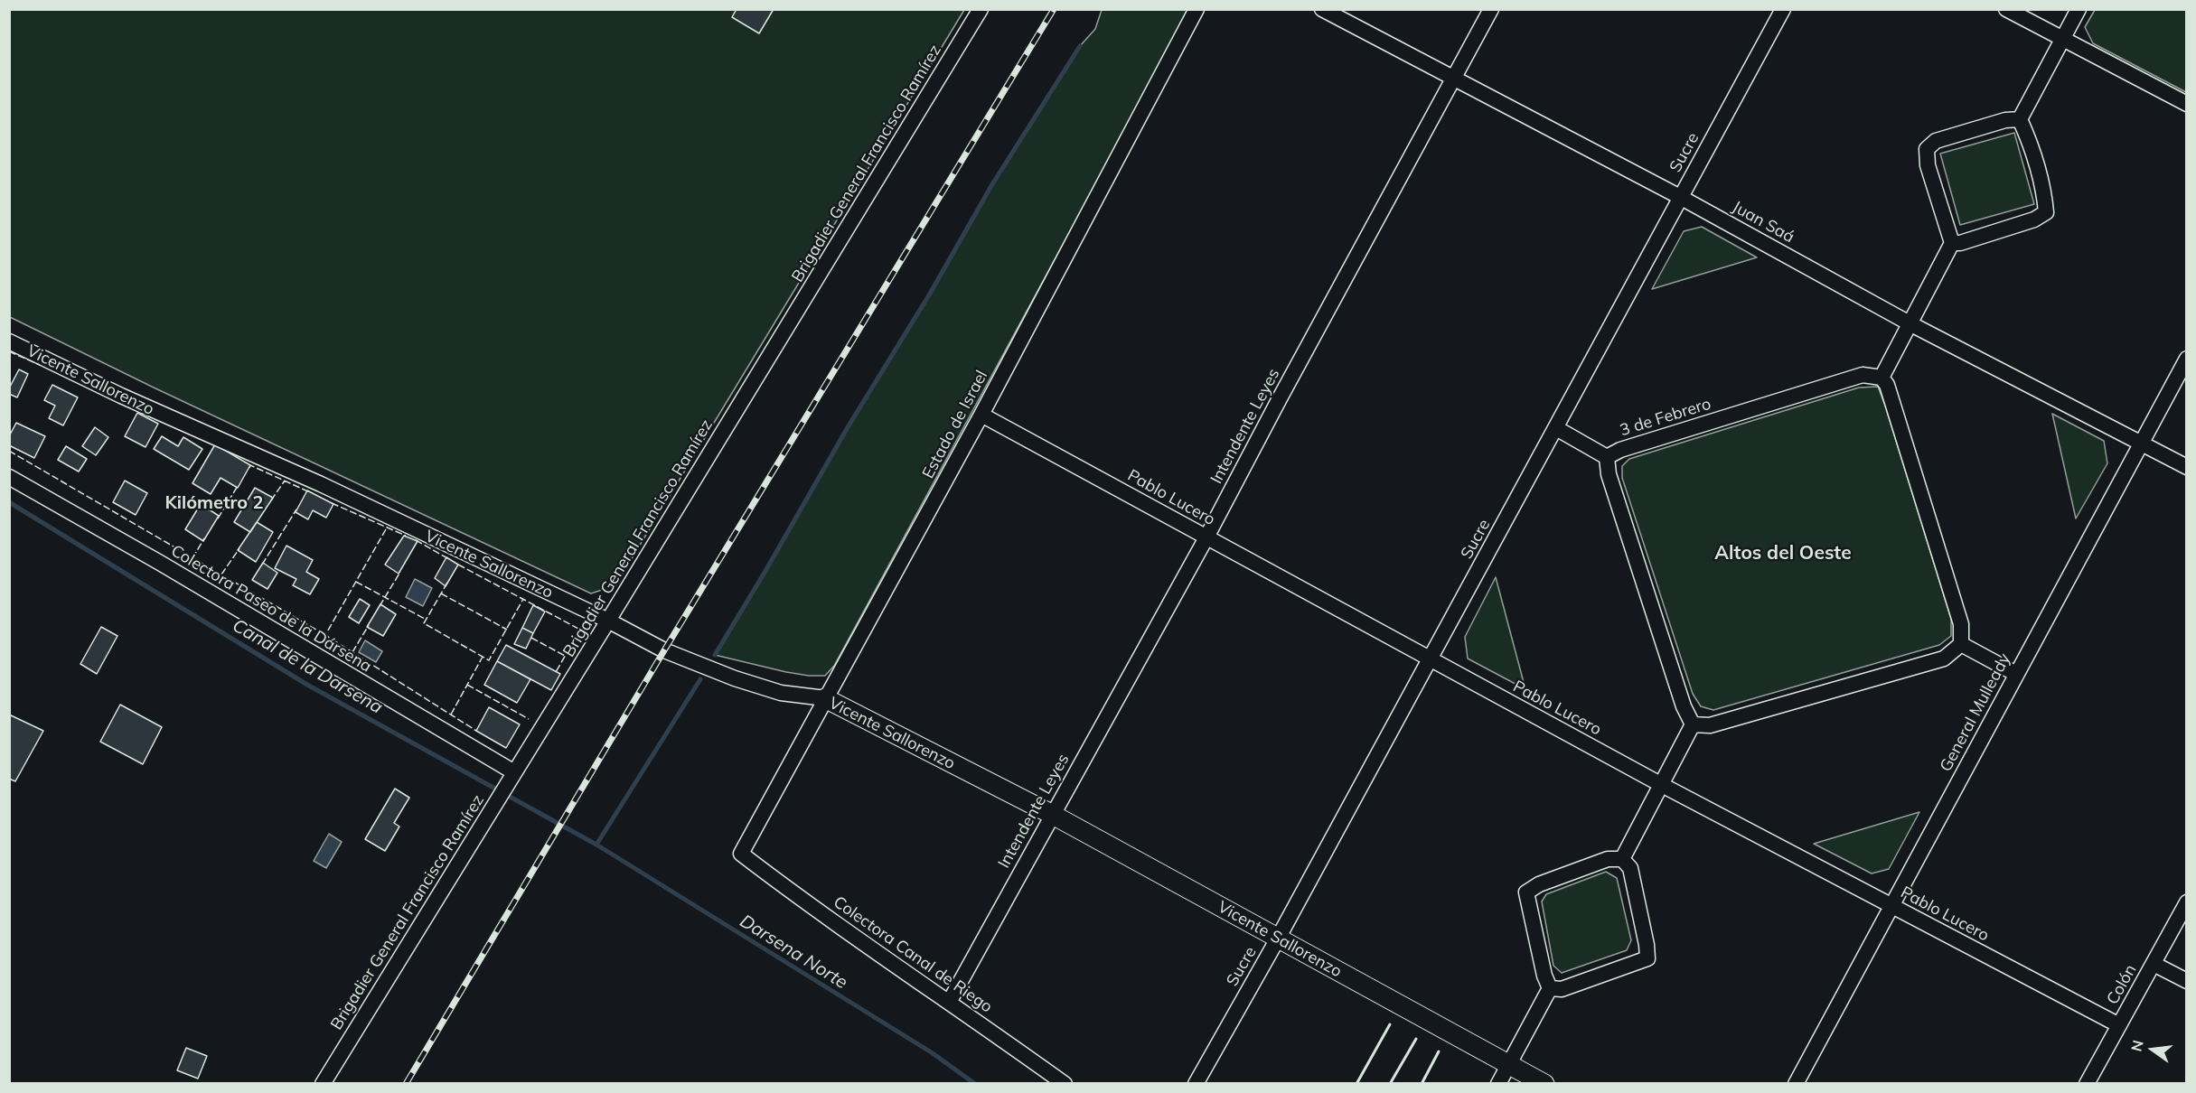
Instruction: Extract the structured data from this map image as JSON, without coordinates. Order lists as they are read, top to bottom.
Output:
{
  "streets": {
    "street": [
      "Sucre",
      "Brigadier General Francisco Ramírez",
      "Juan Saá",
      "Vicente Sallorenzo",
      "3 de Febrero",
      "Estado de Israel",
      "Intendente Leyes",
      "Pablo Lucero",
      "Colectora Paseo de la Dársena",
      "General Mulleady",
      "Colectora Canal de Riego",
      "Colón"
    ]
  },
  "crossings": [
    ["Sucre", "Juan Saá"],
    ["Sucre", "Vicente Sallorenzo"],
    ["Sucre", "Pablo Lucero"],
    ["Brigadier General Francisco Ramírez", "Vicente Sallorenzo"],
    ["Brigadier General Francisco Ramírez", "Colectora Paseo de la Dársena"],
    ["Juan Saá", "Intendente Leyes"],
    ["Juan Saá", "General Mulleady"],
    ["Vicente Sallorenzo", "Estado de Israel"],
    ["Vicente Sallorenzo", "Intendente Leyes"],
    ["Estado de Israel", "Pablo Lucero"],
    ["Estado de Israel", "Colectora Canal de Riego"],
    ["Intendente Leyes", "Pablo Lucero"],
    ["Intendente Leyes", "Colectora Canal de Riego"],
    ["Pablo Lucero", "General Mulleady"],
    ["Pablo Lucero", "Colón"]
  ],
  "districts": ["Kilómetro 2", "Altos del Oeste"],
  "water": ["Canal de la Darsena", "Darsena Norte"],
  "north": "left"
}
